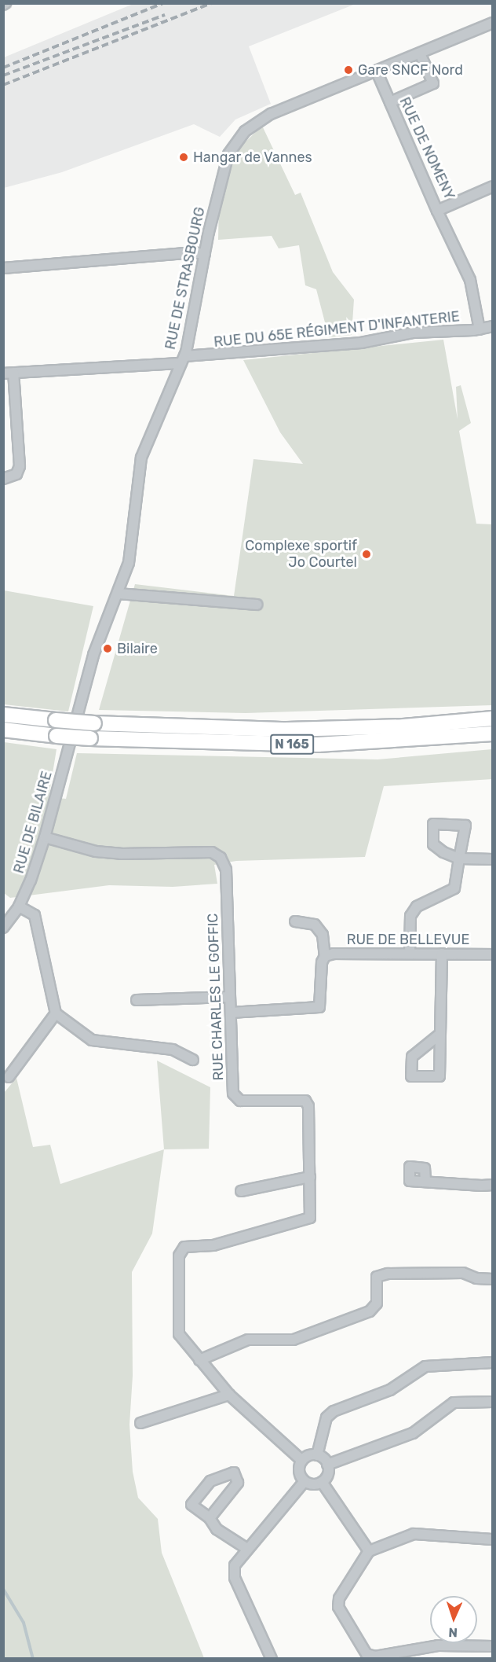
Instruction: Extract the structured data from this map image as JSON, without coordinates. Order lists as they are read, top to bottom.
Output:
{
  "streets": {
    "highway": ["N 165"],
    "street": [
      "RUE DE NOMENY",
      "RUE DE STRASBOURG",
      "RUE DU 65E RÉGIMENT D'INFANTERIE",
      "RUE DE BILAIRE",
      "RUE DE BELLEVUE",
      "RUE CHARLES LE GOFFIC"
    ]
  },
  "crossings": [
    ["RUE DE NOMENY", "RUE DE STRASBOURG"],
    ["RUE DE STRASBOURG", "RUE DU 65E RÉGIMENT D'INFANTERIE"],
    ["RUE DE STRASBOURG", "RUE DE BILAIRE"],
    ["RUE DE BILAIRE", "RUE CHARLES LE GOFFIC"]
  ],
  "places": [
    "Gare SNCF Nord",
    "Hangar de Vannes",
    "Complexe sportif Jo Courtel",
    "Bilaire"
  ],
  "north": "bottom"
}
